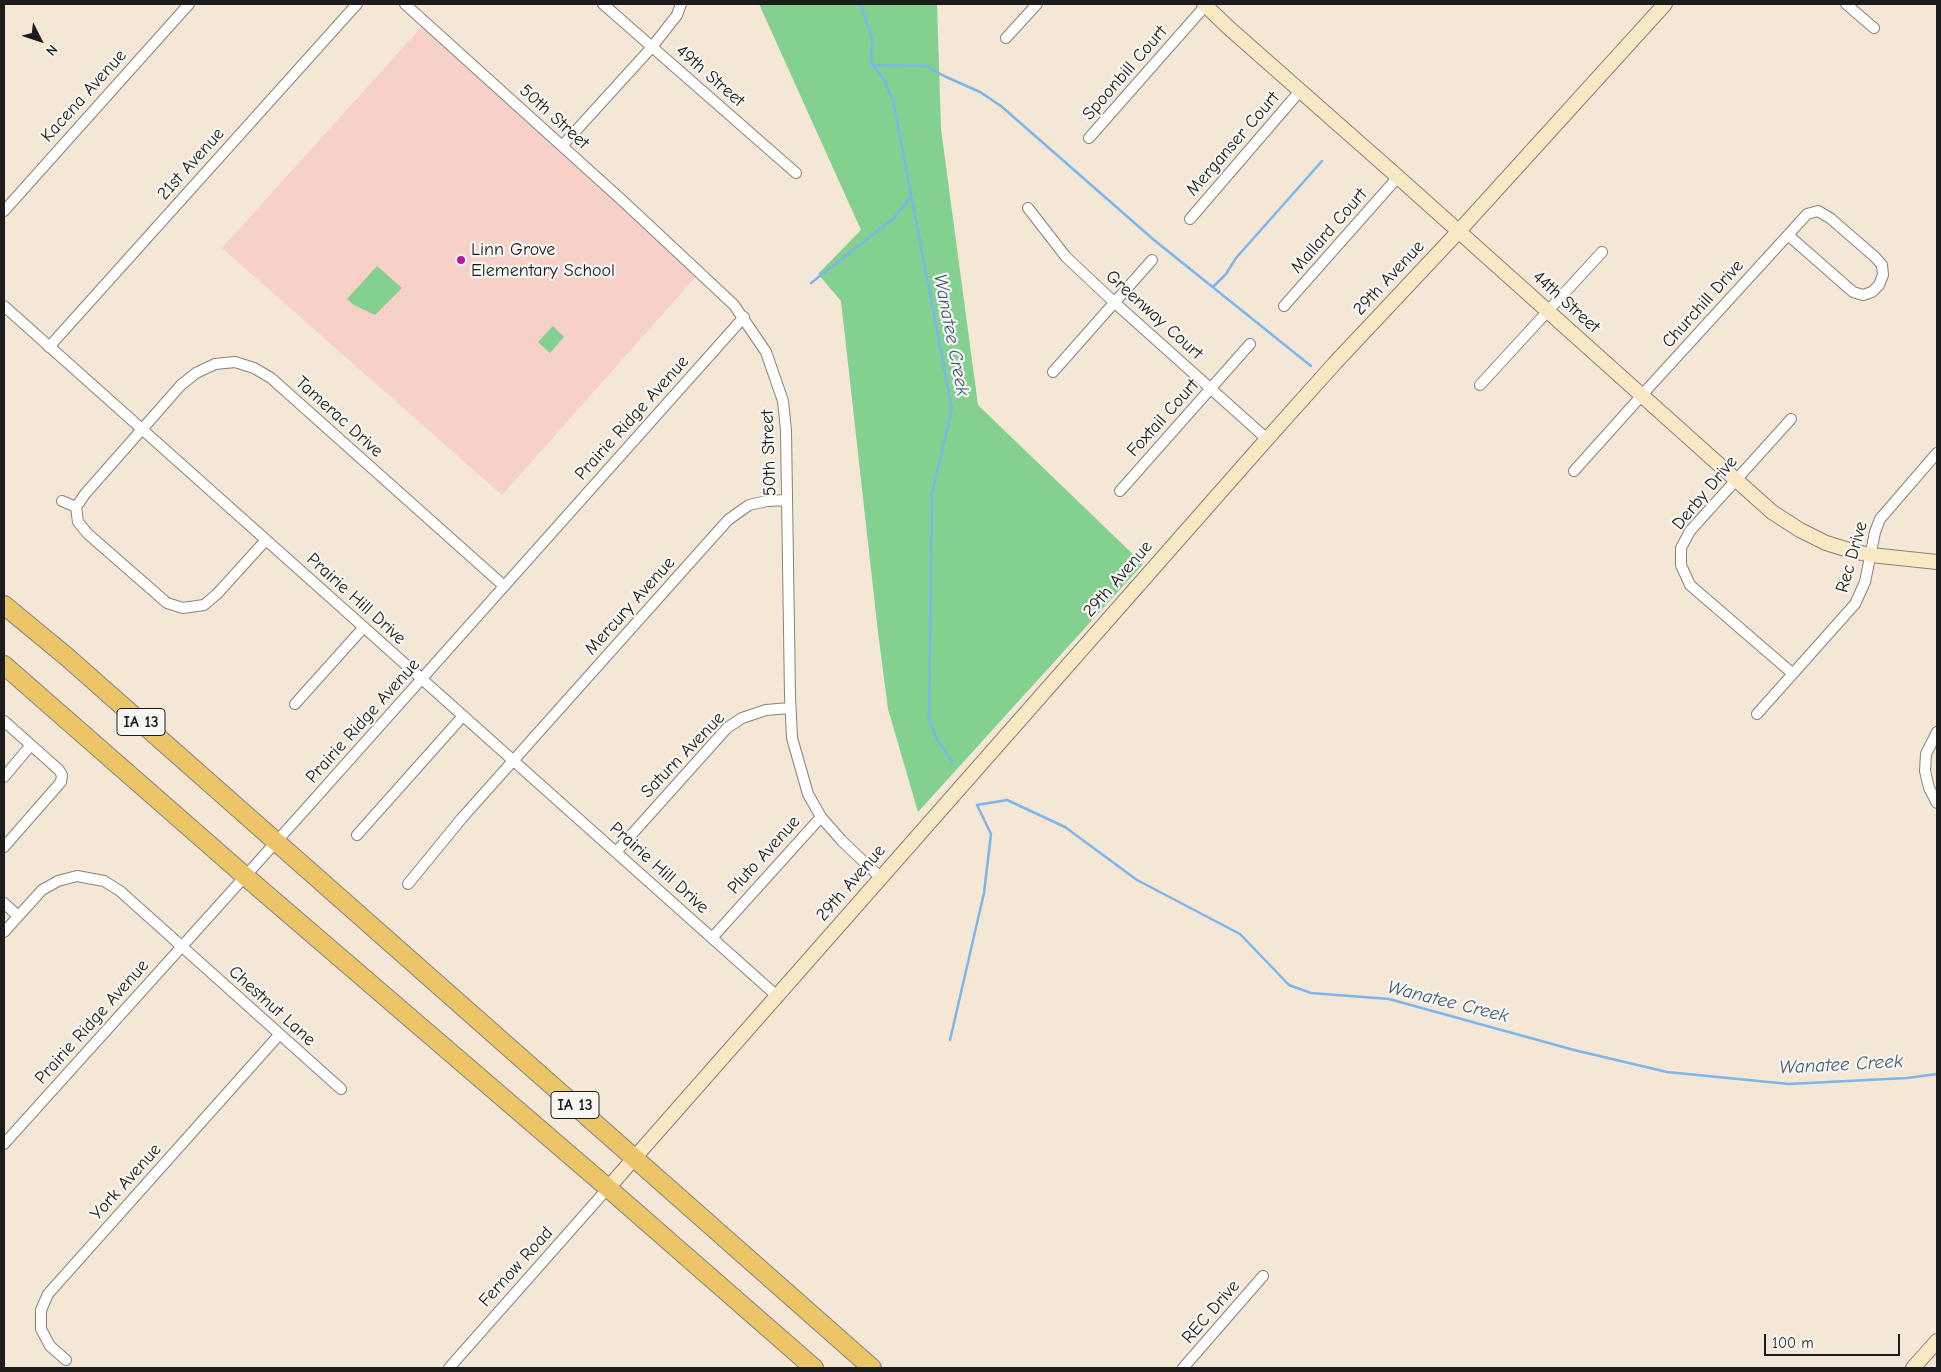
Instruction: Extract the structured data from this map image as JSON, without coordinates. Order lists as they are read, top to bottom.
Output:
{
  "streets": {
    "highway": ["IA 13"],
    "street": [
      "Spoonbill Court",
      "49th Street",
      "Kacena Avenue",
      "50th Street",
      "Merganser Court",
      "21st Avenue",
      "Mallard Court",
      "29th Avenue",
      "44th Street",
      "Churchill Drive",
      "Greenway Court",
      "Tamerac Drive",
      "Prairie Ridge Avenue",
      "Foxtail Court",
      "Derby Drive",
      "Rec Drive",
      "Prairie Hill Drive",
      "Mercury Avenue",
      "Saturn Avenue",
      "Pluto Avenue",
      "Chestnut Lane",
      "York Avenue",
      "Fernow Road",
      "REC Drive"
    ]
  },
  "crossings": [
    ["Spoonbill Court", "44th Street"],
    ["50th Street", "29th Avenue"],
    ["50th Street", "Prairie Ridge Avenue"],
    ["50th Street", "Mercury Avenue"],
    ["50th Street", "Saturn Avenue"],
    ["50th Street", "Pluto Avenue"],
    ["Merganser Court", "44th Street"],
    ["21st Avenue", "Prairie Hill Drive"],
    ["Mallard Court", "44th Street"],
    ["29th Avenue", "44th Street"],
    ["29th Avenue", "Greenway Court"],
    ["29th Avenue", "Prairie Hill Drive"],
    ["29th Avenue", "IA 13"],
    ["29th Avenue", "Fernow Road"],
    ["44th Street", "Churchill Drive"],
    ["44th Street", "Derby Drive"],
    ["44th Street", "Rec Drive"],
    ["Greenway Court", "Foxtail Court"],
    ["Tamerac Drive", "Prairie Ridge Avenue"],
    ["Tamerac Drive", "Prairie Hill Drive"],
    ["Prairie Ridge Avenue", "Prairie Hill Drive"],
    ["Prairie Ridge Avenue", "IA 13"],
    ["Prairie Ridge Avenue", "Chestnut Lane"],
    ["Derby Drive", "Rec Drive"],
    ["Prairie Hill Drive", "Mercury Avenue"],
    ["Prairie Hill Drive", "Saturn Avenue"],
    ["Prairie Hill Drive", "Pluto Avenue"],
    ["IA 13", "Fernow Road"],
    ["Chestnut Lane", "York Avenue"]
  ],
  "water": ["Wanatee Creek"],
  "places": ["Linn Grove Elementary School"],
  "scale_bar": "100 m",
  "north": "bottom right"
}
